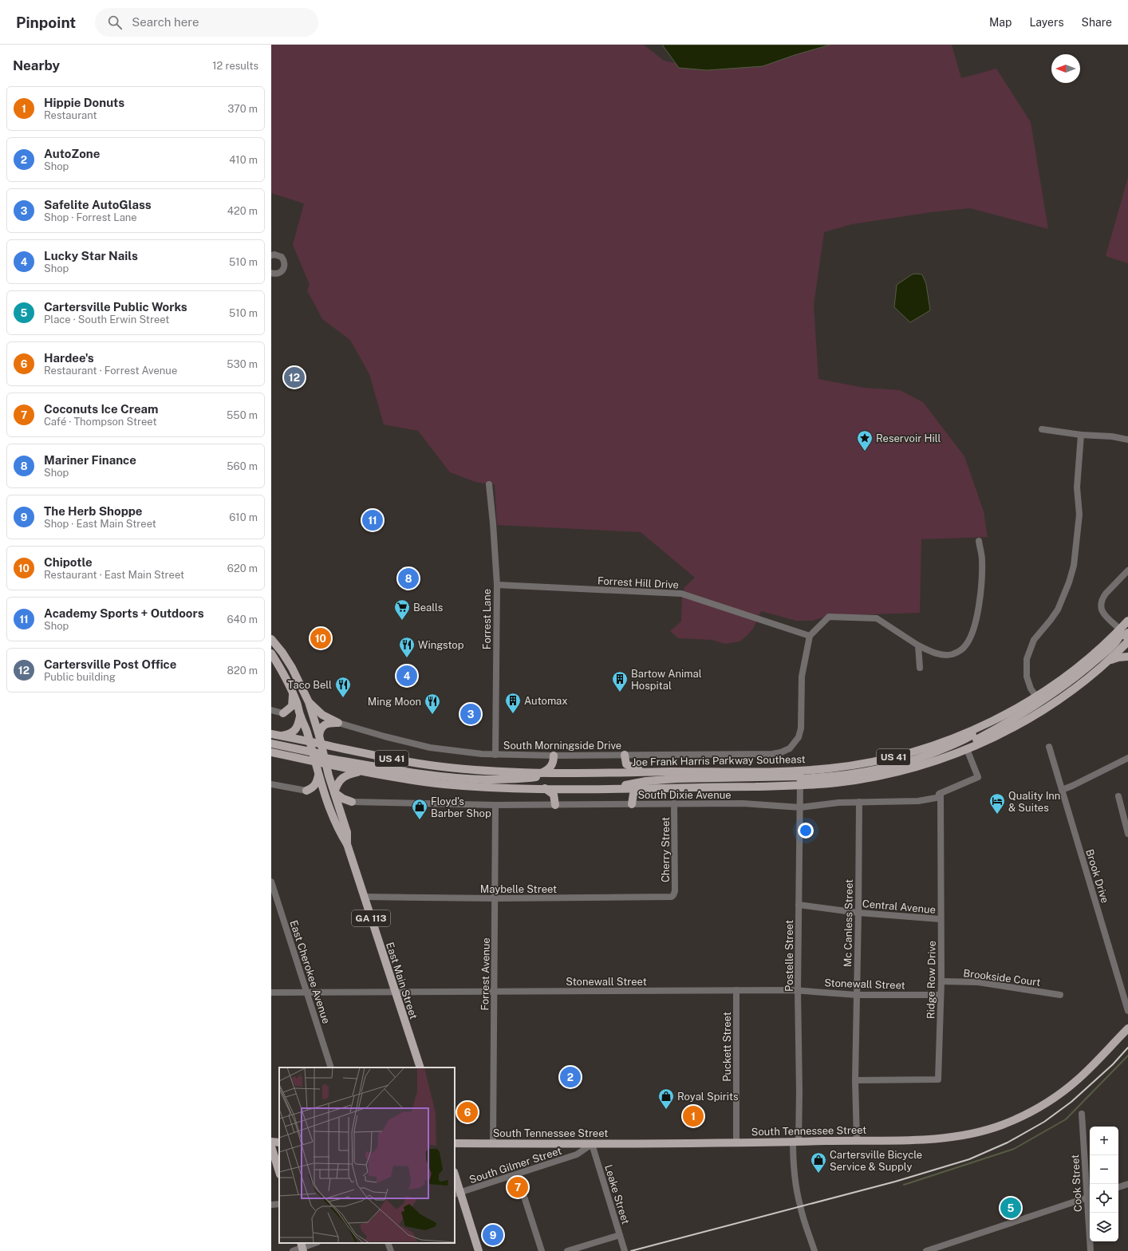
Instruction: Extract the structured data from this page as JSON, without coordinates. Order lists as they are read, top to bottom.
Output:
{
  "streets": {
    "main road": [
      "US 41",
      "Joe Frank Harris Parkway Southeast",
      "GA 113",
      "East Main Street",
      "South Tennessee Street"
    ],
    "street": [
      "Forrest Hill Drive",
      "Forrest Lane",
      "South Morningside Drive",
      "South Dixie Avenue",
      "Cherry Street",
      "Brook Drive",
      "Maybelle Street",
      "Central Avenue",
      "Mc Canless Street",
      "Postelle Street",
      "East Cherokee Avenue",
      "Forrest Avenue",
      "Brookside Court",
      "Ridge Row Drive",
      "Stonewall Street",
      "Puckett Street",
      "South Gilmer Street",
      "Cook Street",
      "Leake Street"
    ]
  },
  "crossings": [
    ["Forrest Hill Drive", "Forrest Lane"],
    ["Forrest Hill Drive", "South Morningside Drive"],
    ["Forrest Lane", "South Morningside Drive"],
    ["Joe Frank Harris Parkway Southeast", "Postelle Street"],
    ["Joe Frank Harris Parkway Southeast", "East Main Street"],
    ["South Dixie Avenue", "Cherry Street"],
    ["South Dixie Avenue", "Mc Canless Street"],
    ["South Dixie Avenue", "Postelle Street"],
    ["South Dixie Avenue", "Forrest Avenue"],
    ["South Dixie Avenue", "Ridge Row Drive"],
    ["Cherry Street", "Maybelle Street"],
    ["Maybelle Street", "Forrest Avenue"],
    ["Maybelle Street", "East Main Street"],
    ["Central Avenue", "Mc Canless Street"],
    ["Central Avenue", "Postelle Street"],
    ["Central Avenue", "Ridge Row Drive"],
    ["Mc Canless Street", "Ridge Row Drive"],
    ["Mc Canless Street", "Stonewall Street"],
    ["Mc Canless Street", "South Tennessee Street"],
    ["Postelle Street", "Stonewall Street"],
    ["Postelle Street", "South Tennessee Street"],
    ["East Cherokee Avenue", "Stonewall Street"],
    ["Forrest Avenue", "Stonewall Street"],
    ["Forrest Avenue", "South Tennessee Street"],
    ["Brookside Court", "Ridge Row Drive"],
    ["Ridge Row Drive", "Stonewall Street"],
    ["East Main Street", "Stonewall Street"],
    ["Stonewall Street", "Puckett Street"],
    ["Puckett Street", "South Tennessee Street"],
    ["South Tennessee Street", "South Gilmer Street"],
    ["South Tennessee Street", "Leake Street"],
    ["South Gilmer Street", "Leake Street"]
  ],
  "places": {
    "place": ["Reservoir Hill"],
    "supermarket": ["Bealls"],
    "restaurant": ["Wingstop", "Taco Bell", "Ming Moon"],
    "building": ["Bartow Animal Hospital", "Automax"],
    "hotel": ["Quality Inn & Suites"],
    "shop": ["Floyd's Barber Shop", "Royal Spirits", "Cartersville Bicycle Service & Supply"]
  },
  "north": "left",
  "page": {
    "header": "Pinpoint",
    "search": "Search here",
    "nav": ["Map", "Layers", "Share"],
    "heading": ["Nearby", "12 results"],
    "list": [
      {
        "mark": "1",
        "name": "Hippie Donuts",
        "note": "Restaurant",
        "value": "370 m"
      },
      {
        "mark": "2",
        "name": "AutoZone",
        "note": "Shop",
        "value": "410 m"
      },
      {
        "mark": "3",
        "name": "Safelite AutoGlass",
        "note": "Shop · Forrest Lane",
        "value": "420 m"
      },
      {
        "mark": "4",
        "name": "Lucky Star Nails",
        "note": "Shop",
        "value": "510 m"
      },
      {
        "mark": "5",
        "name": "Cartersville Public Works",
        "note": "Place · South Erwin Street",
        "value": "510 m"
      },
      {
        "mark": "6",
        "name": "Hardee's",
        "note": "Restaurant · Forrest Avenue",
        "value": "530 m"
      },
      {
        "mark": "7",
        "name": "Coconuts Ice Cream",
        "note": "Café · Thompson Street",
        "value": "550 m"
      },
      {
        "mark": "8",
        "name": "Mariner Finance",
        "note": "Shop",
        "value": "560 m"
      },
      {
        "mark": "9",
        "name": "The Herb Shoppe",
        "note": "Shop · East Main Street",
        "value": "610 m"
      },
      {
        "mark": "10",
        "name": "Chipotle",
        "note": "Restaurant · East Main Street",
        "value": "620 m"
      },
      {
        "mark": "11",
        "name": "Academy Sports + Outdoors",
        "note": "Shop",
        "value": "640 m"
      },
      {
        "mark": "12",
        "name": "Cartersville Post Office",
        "note": "Public building",
        "value": "820 m"
      }
    ],
    "pins": [
      "12",
      "11",
      "8",
      "10",
      "4",
      "3",
      "2",
      "6",
      "1",
      "7",
      "5",
      "9"
    ],
    "map_buttons": ["+", "−"]
  }
}
